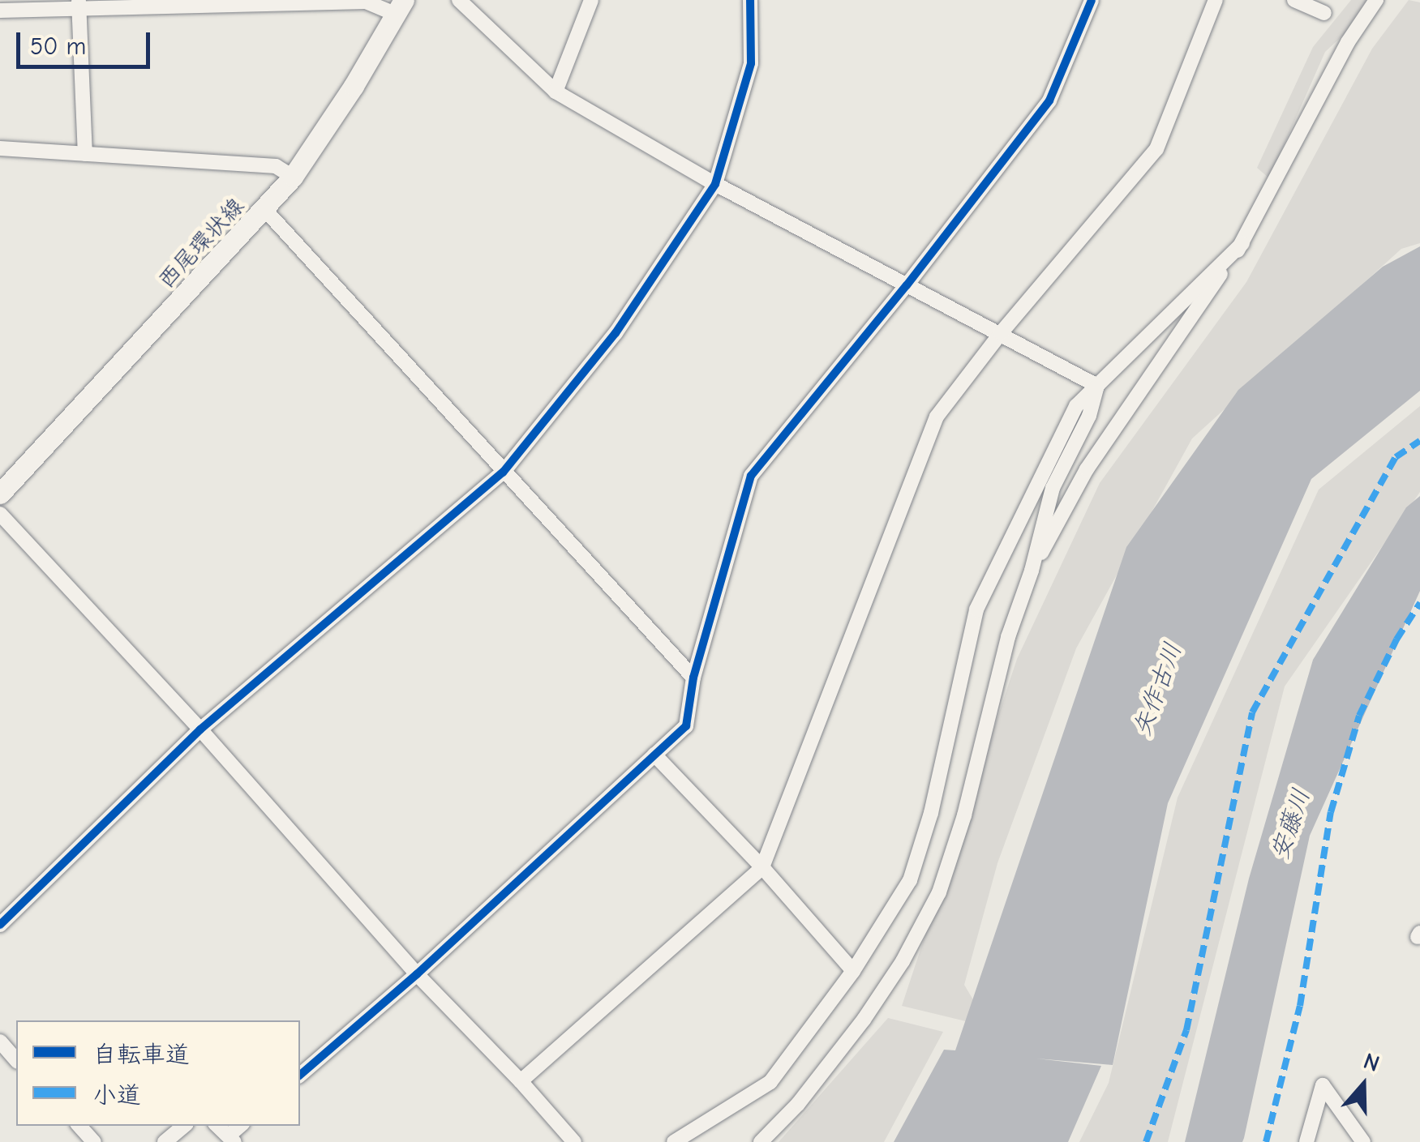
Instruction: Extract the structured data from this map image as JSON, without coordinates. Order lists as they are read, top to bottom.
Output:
{
  "streets": {
    "main road": ["西尾環状線"]
  },
  "water": ["矢作古川", "安藤川"],
  "legend": ["自転車道", "小道"],
  "scale_bar": "50 m",
  "north": "top"
}
